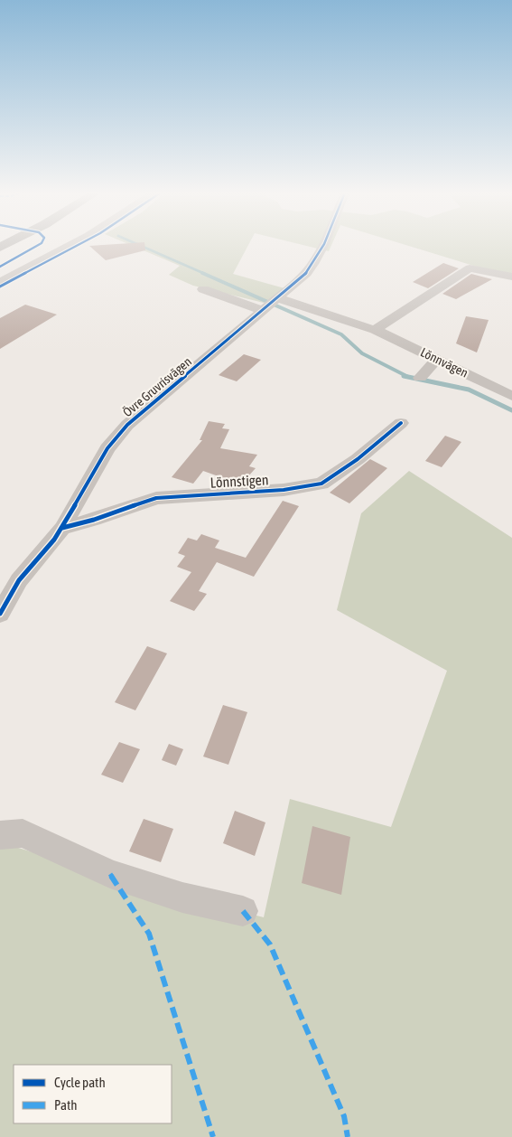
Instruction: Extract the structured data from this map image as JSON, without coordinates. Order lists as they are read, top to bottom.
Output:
{
  "streets": {
    "street": ["Lönnvägen", "Övre Gruvrisvägen", "Lönnstigen"]
  },
  "crossings": [
    ["Lönnvägen", "Övre Gruvrisvägen"],
    ["Övre Gruvrisvägen", "Lönnstigen"]
  ],
  "legend": ["Cycle path", "Path"]
}
